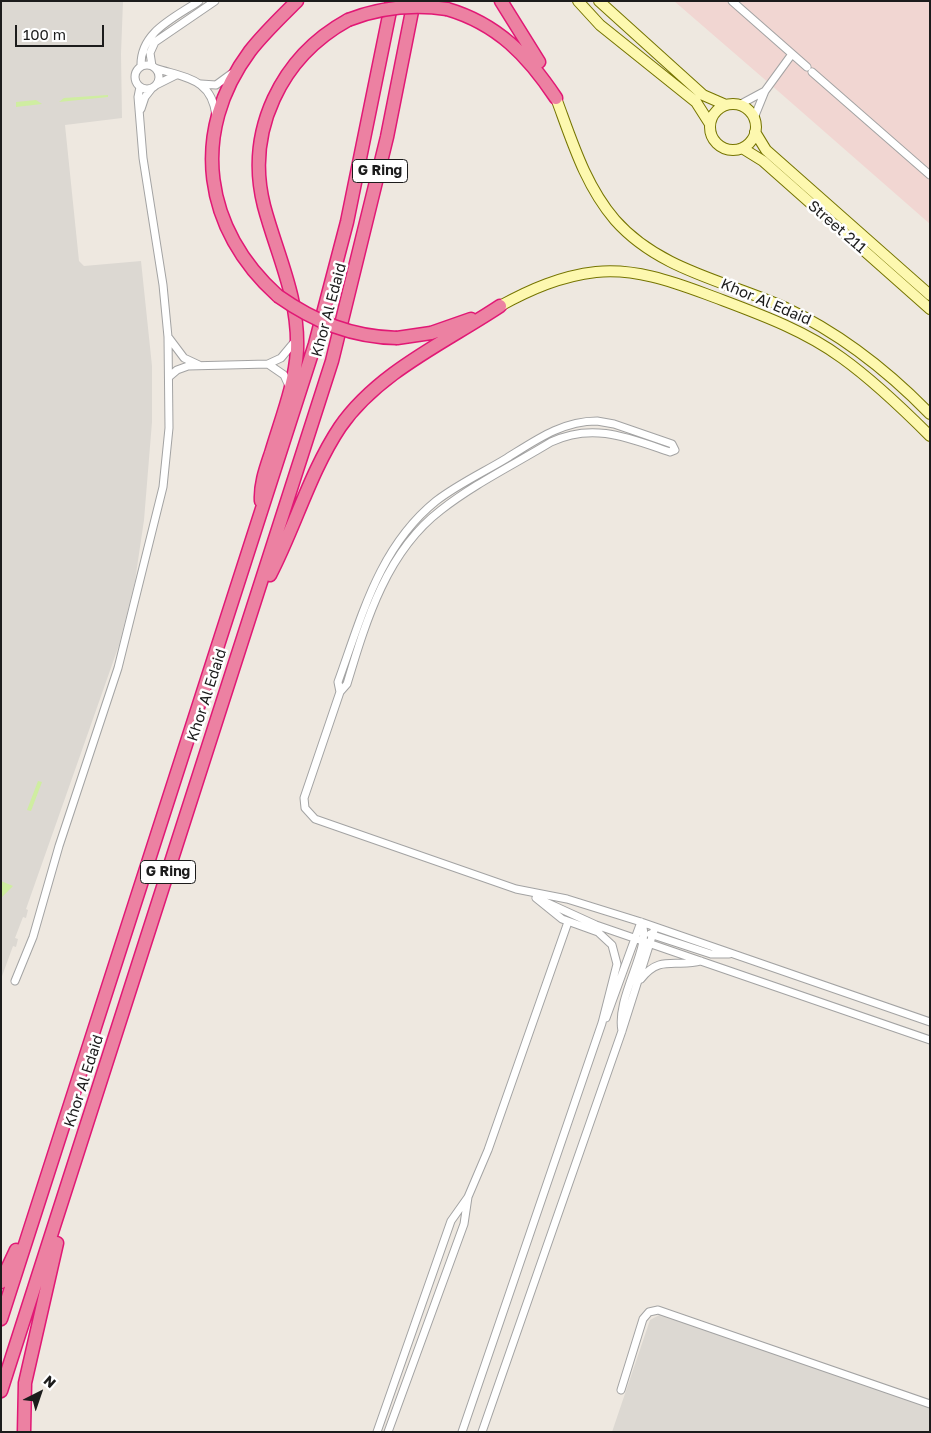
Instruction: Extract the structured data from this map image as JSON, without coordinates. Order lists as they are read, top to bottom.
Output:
{
  "streets": {
    "highway": ["G Ring", "Khor Al Edaid"],
    "main road": ["Street 211"]
  },
  "scale_bar": "100 m",
  "north": "top right"
}
